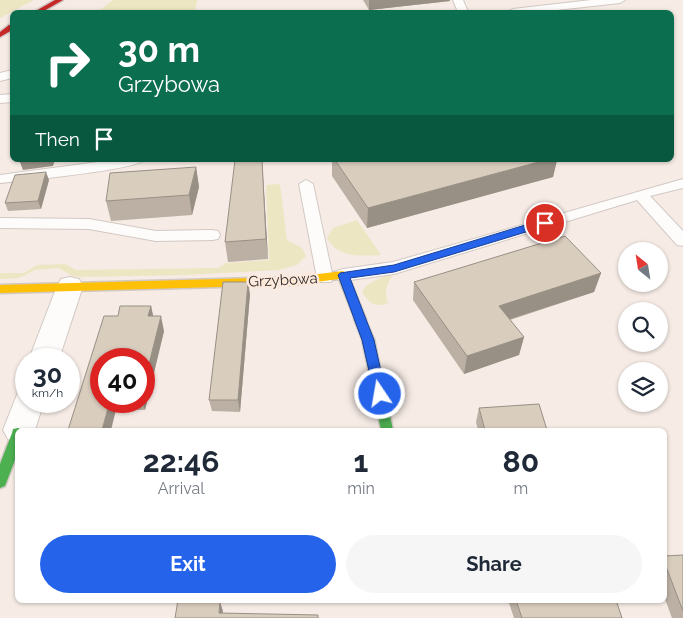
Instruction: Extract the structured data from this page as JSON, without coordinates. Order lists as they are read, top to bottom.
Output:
{
  "streets": {
    "street": ["Grzybowa"]
  },
  "north": "top left",
  "page": {
    "turn": ["30 m", "Grzybowa"],
    "then": "Then",
    "speed": "30 km/h",
    "limit": "40",
    "eta": [
      "22:46",
      "Arrival",
      "1",
      "min",
      "80",
      "m"
    ],
    "buttons": ["Exit", "Share"]
  }
}
